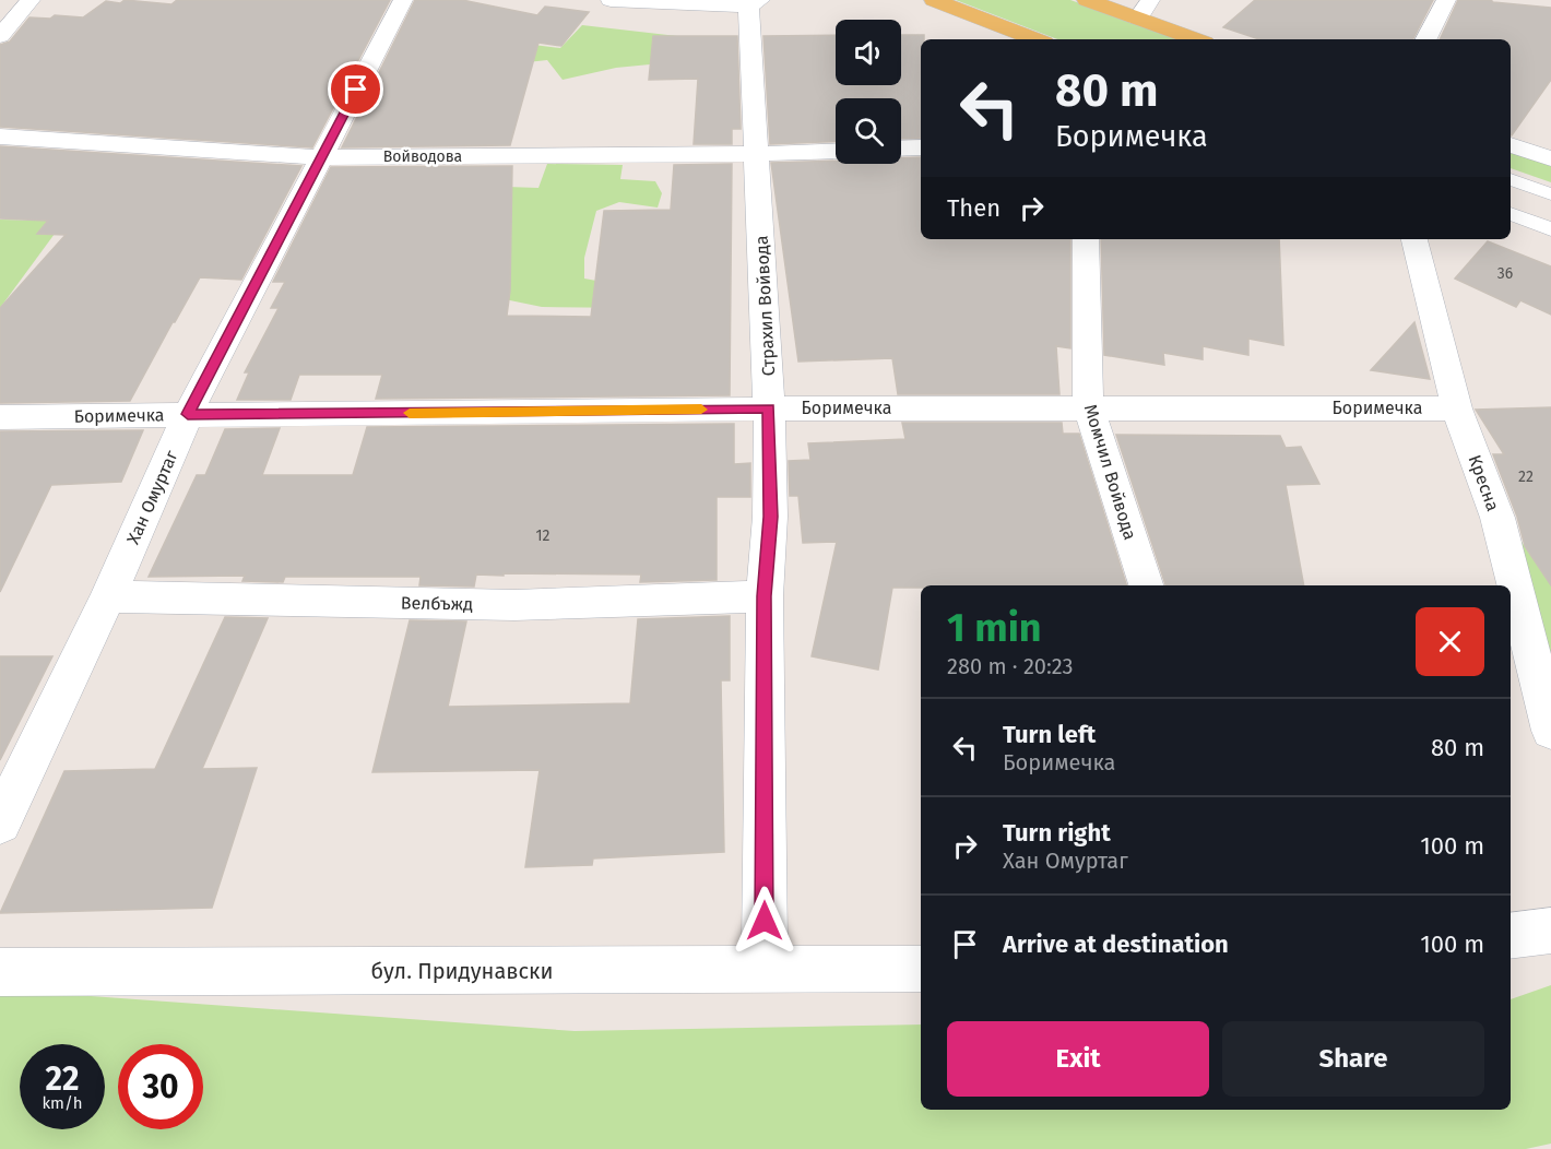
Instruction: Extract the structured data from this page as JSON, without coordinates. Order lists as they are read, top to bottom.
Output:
{
  "streets": {
    "street": [
      "Войводова",
      "Страхил Войвода",
      "Боримечка",
      "Момчил Войвода",
      "Кресна",
      "Хан Омуртаг",
      "Велбъжд",
      "бул. Придунавски"
    ]
  },
  "crossings": [
    ["Войводова", "Страхил Войвода"],
    ["Войводова", "Хан Омуртаг"],
    ["Страхил Войвода", "Боримечка"],
    ["Страхил Войвода", "Велбъжд"],
    ["Страхил Войвода", "бул. Придунавски"],
    ["Боримечка", "Момчил Войвода"],
    ["Боримечка", "Кресна"],
    ["Боримечка", "Хан Омуртаг"],
    ["Хан Омуртаг", "Велбъжд"]
  ],
  "house_numbers": ["36", "22", "12"],
  "page": {
    "turn": ["80 m", "Боримечка"],
    "then": "Then",
    "heading": ["1 min", "280 m · 20:23"],
    "list": [
      {
        "name": "Turn left",
        "note": "Боримечка",
        "value": "80 m"
      },
      {
        "name": "Turn right",
        "note": "Хан Омуртаг",
        "value": "100 m"
      },
      {
        "name": "Arrive at destination",
        "value": "100 m"
      }
    ],
    "buttons": ["Exit", "Share"],
    "speed": "22 km/h",
    "limit": "30"
  }
}
